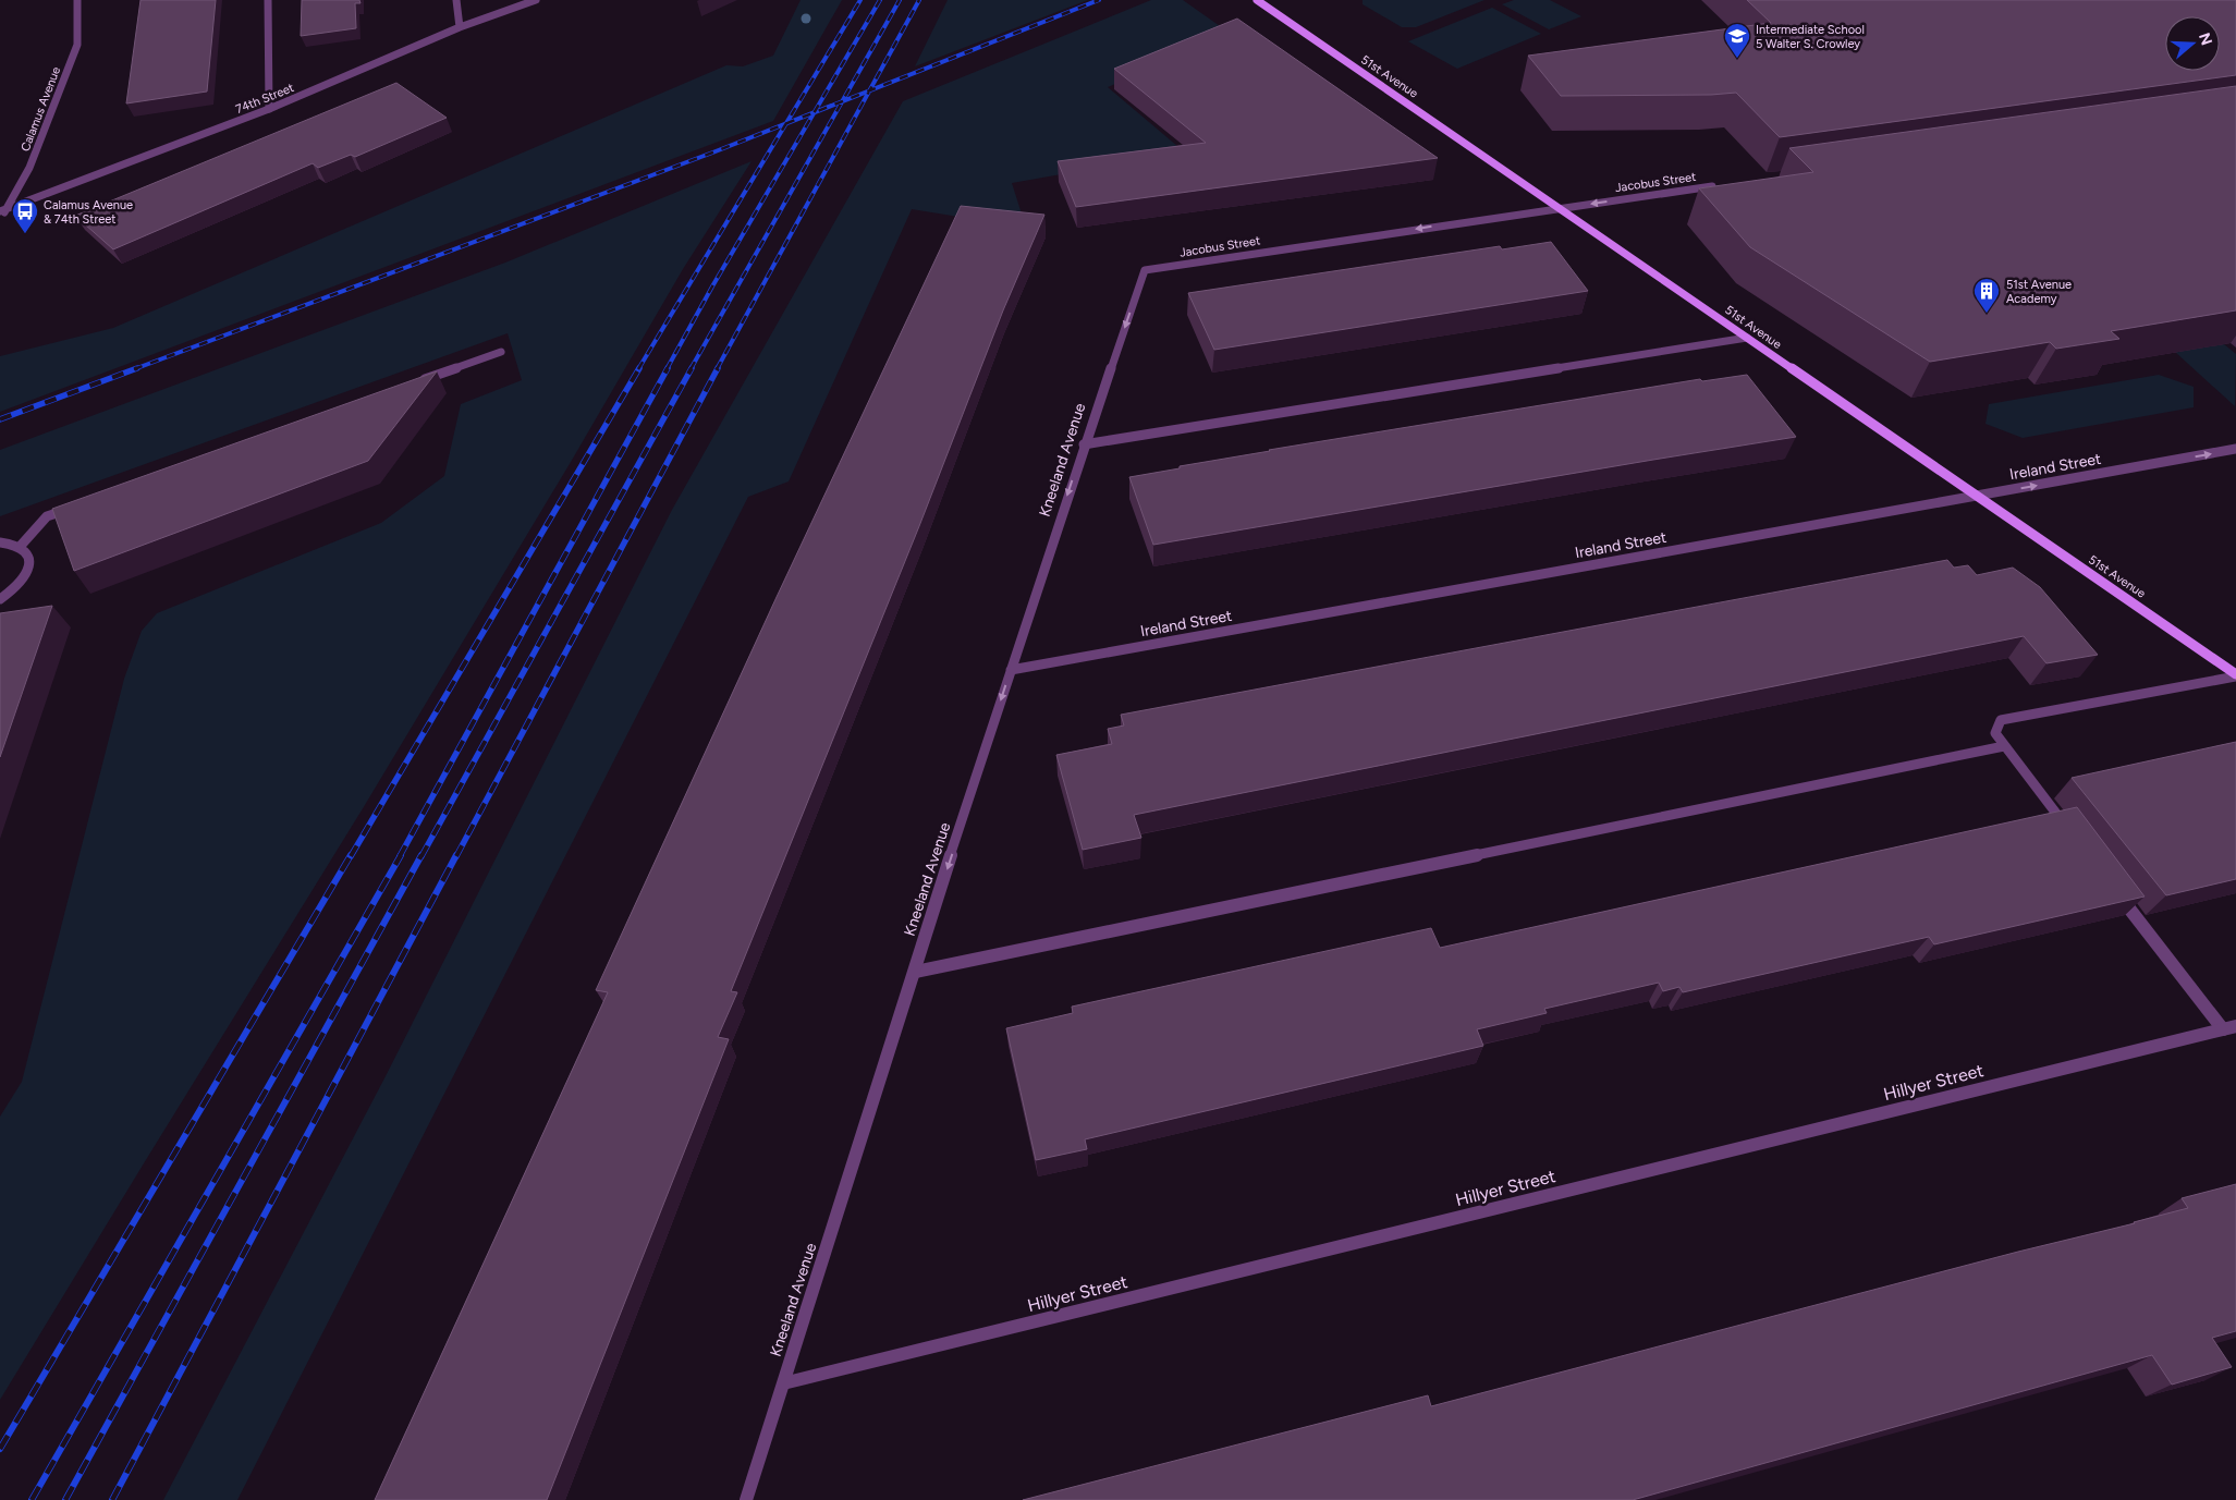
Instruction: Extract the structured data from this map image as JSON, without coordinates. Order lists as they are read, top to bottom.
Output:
{
  "streets": {
    "street": [
      "51st Avenue",
      "74th Street",
      "Calamus Avenue",
      "Jacobus Street",
      "Kneeland Avenue",
      "Ireland Street",
      "Hillyer Street"
    ]
  },
  "crossings": [
    ["51st Avenue", "Jacobus Street"],
    ["51st Avenue", "Ireland Street"],
    ["74th Street", "Calamus Avenue"],
    ["Jacobus Street", "Kneeland Avenue"],
    ["Kneeland Avenue", "Ireland Street"],
    ["Kneeland Avenue", "Hillyer Street"]
  ],
  "one_way": ["Jacobus Street", "Kneeland Avenue"],
  "places": {
    "school or university": ["Intermediate School 5 Walter S. Crowley"],
    "bus stop": ["Calamus Avenue & 74th Street"],
    "building": ["51st Avenue Academy"]
  },
  "north": "right"
}
